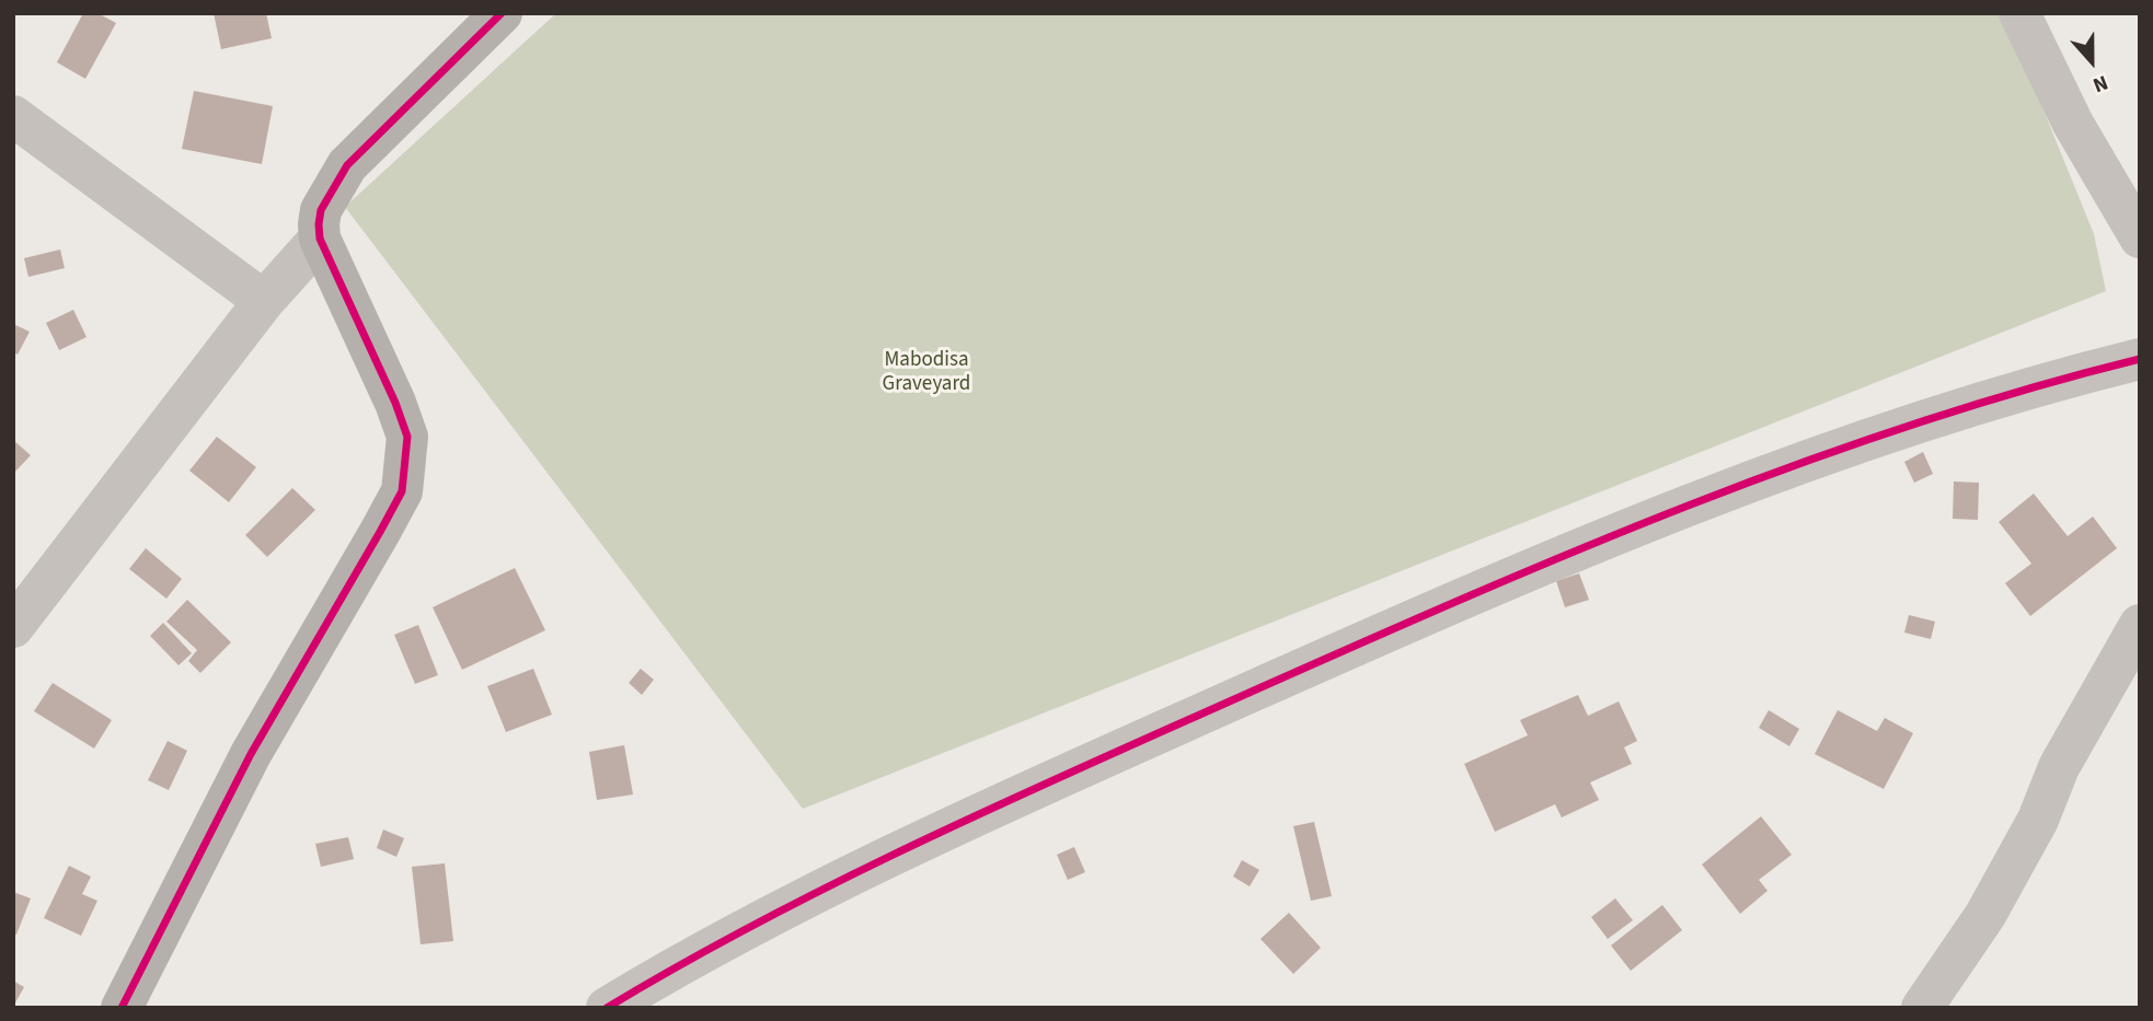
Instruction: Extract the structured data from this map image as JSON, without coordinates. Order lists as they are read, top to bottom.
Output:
{
  "parks": ["Mabodisa Graveyard"],
  "north": "bottom"
}
